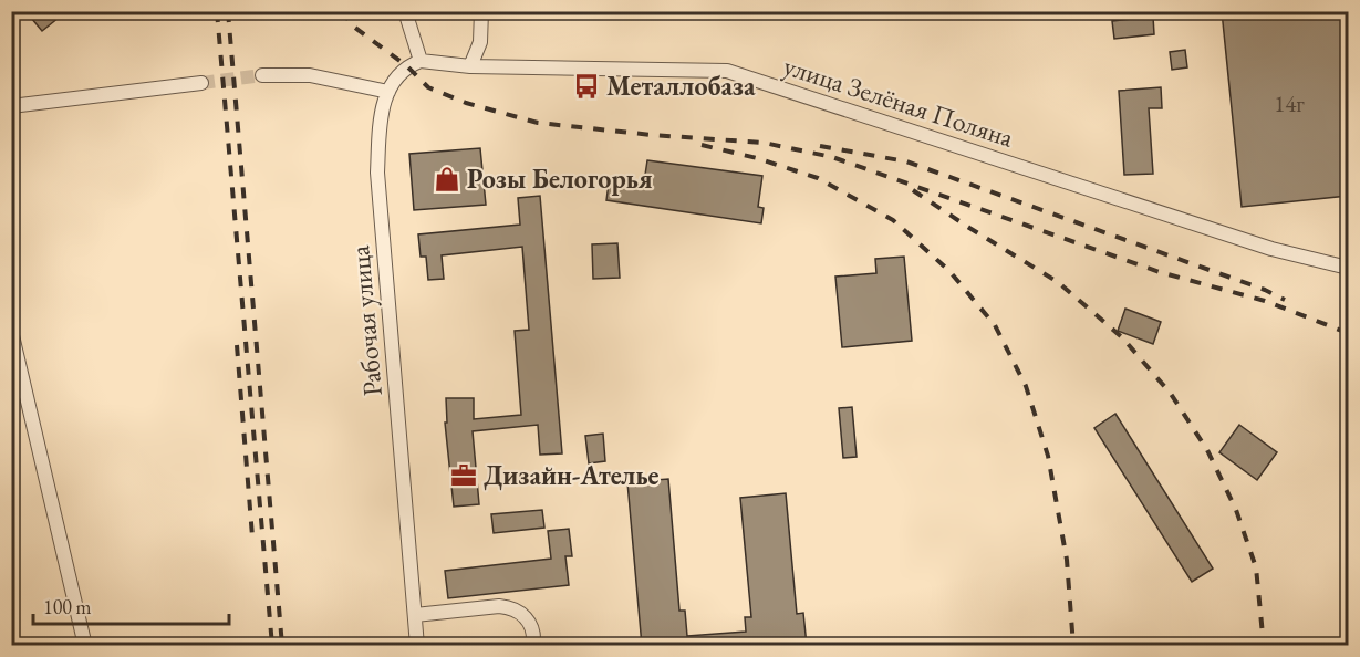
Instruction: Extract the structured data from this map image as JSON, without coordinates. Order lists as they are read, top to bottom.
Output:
{
  "streets": {
    "street": ["улица Зелёная Поляна", "Рабочая улица"]
  },
  "crossings": [
    ["улица Зелёная Поляна", "Рабочая улица"]
  ],
  "places": {
    "bus stop": ["Металлобаза"],
    "shop": ["Розы Белогорья"],
    "office": ["Дизайн-Ателье"]
  },
  "house_numbers": ["14г"],
  "scale_bar": "100 m"
}
